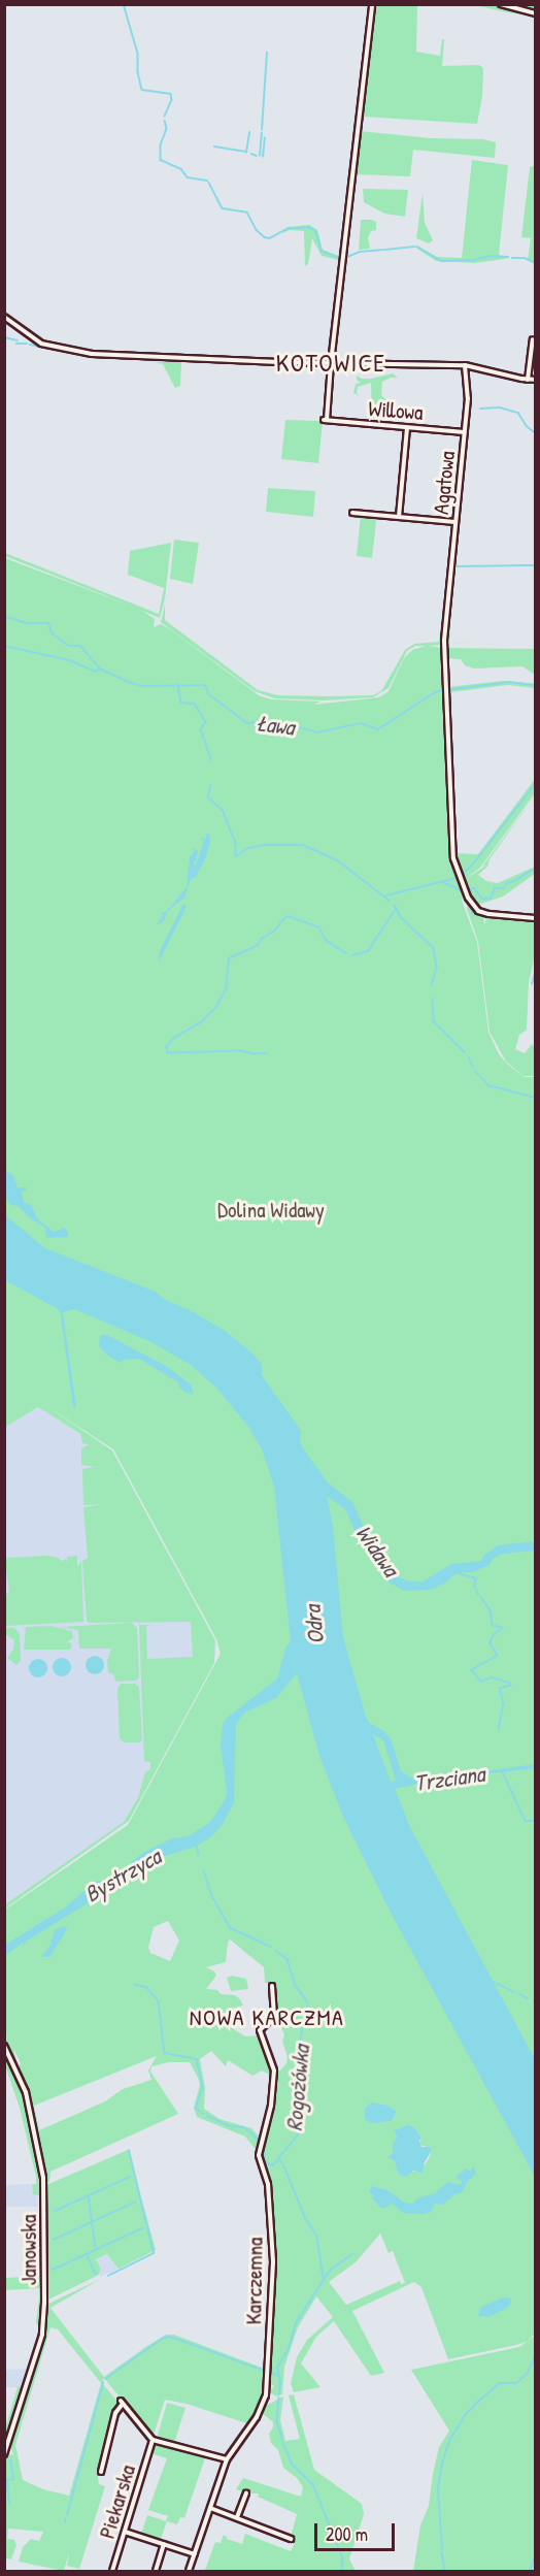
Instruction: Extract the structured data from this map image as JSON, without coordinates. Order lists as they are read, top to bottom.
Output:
{
  "streets": {
    "street": [
      "Willowa",
      "Agatowa",
      "Janowska",
      "Karczemna",
      "Piekarska"
    ]
  },
  "crossings": [
    ["Willowa", "Agatowa"]
  ],
  "districts": ["KOTOWICE", "NOWA KARCZMA"],
  "water": [
    "Ława",
    "Widawa",
    "Odra",
    "Trzciana",
    "Bystrzyca",
    "Rogożówka"
  ],
  "parks": ["Dolina Widawy"],
  "scale_bar": "200 m"
}
